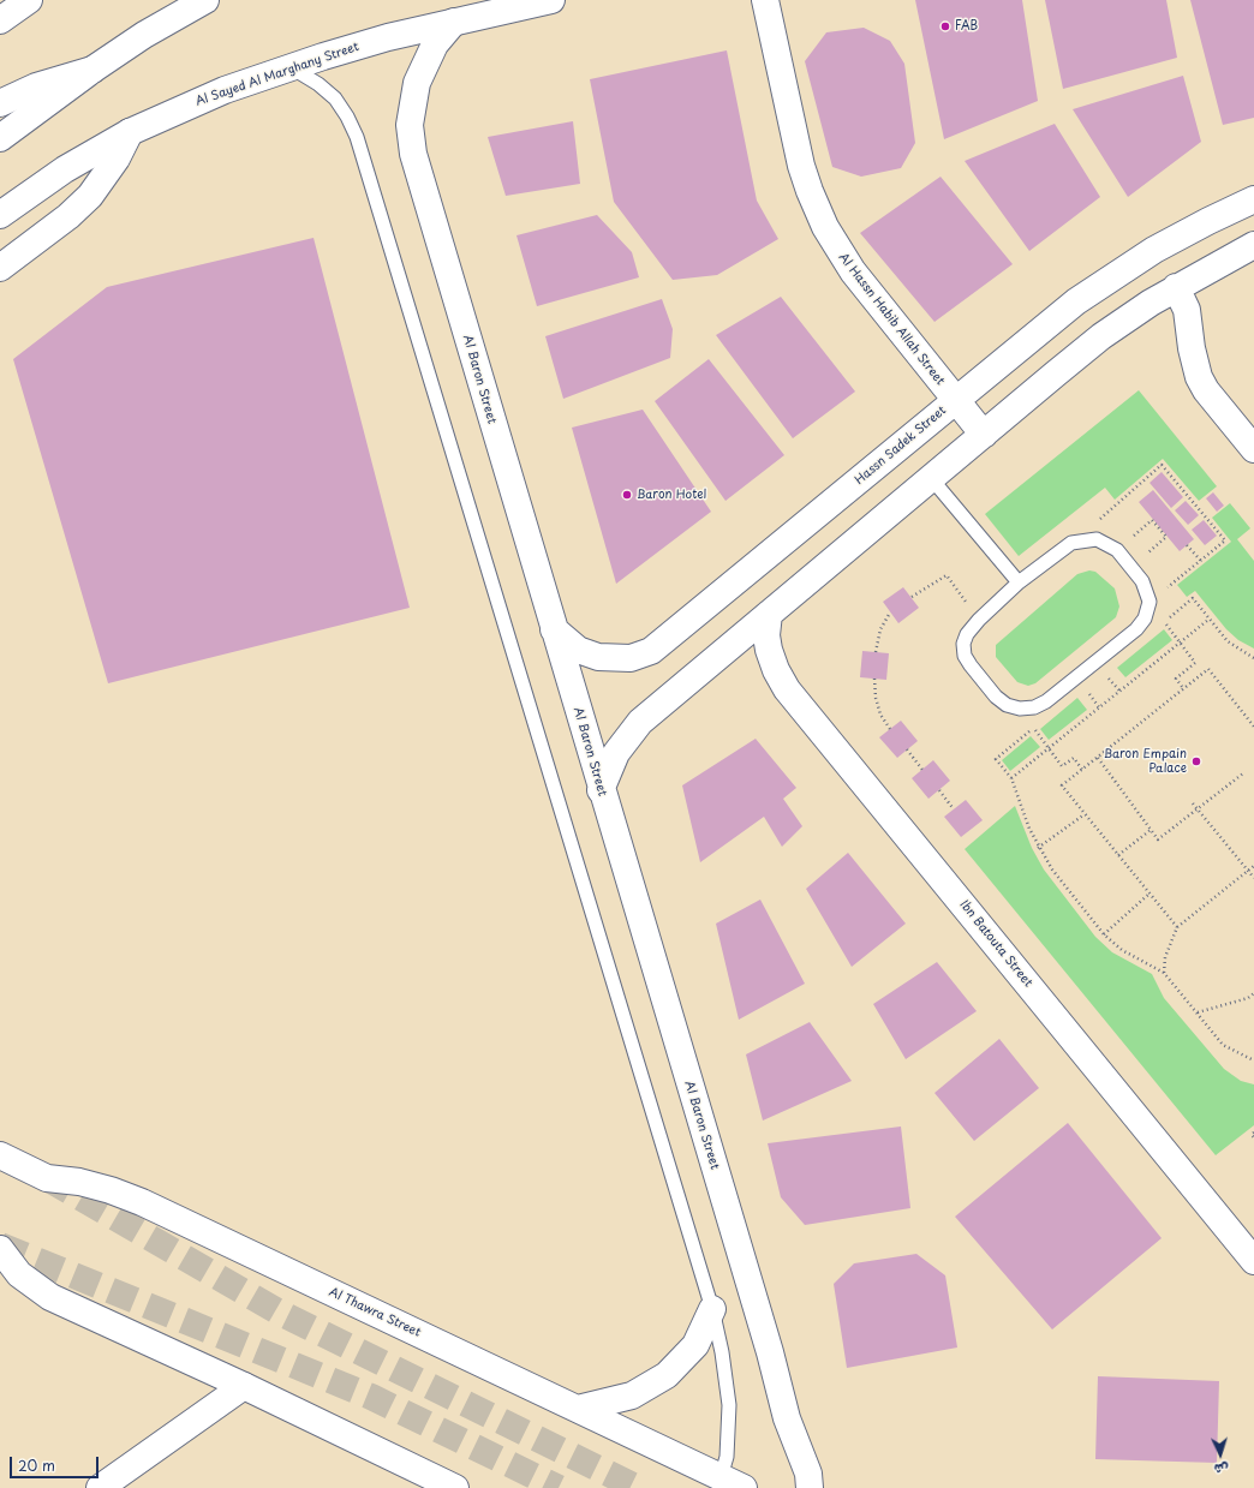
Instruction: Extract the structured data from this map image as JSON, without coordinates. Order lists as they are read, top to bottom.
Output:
{
  "streets": {
    "main road": [
      "Al Sayed Al Marghany Street",
      "Al Hassn Habib Allah Street",
      "Al Baron Street",
      "Hassn Sadek Street",
      "Ibn Batouta Street",
      "Al Thawra Street"
    ]
  },
  "crossings": [
    ["Al Sayed Al Marghany Street", "Al Baron Street"],
    ["Al Hassn Habib Allah Street", "Hassn Sadek Street"],
    ["Al Baron Street", "Hassn Sadek Street"]
  ],
  "places": ["FAB", "Baron Hotel", "Baron Empain Palace"],
  "scale_bar": "20 m",
  "north": "bottom"
}
